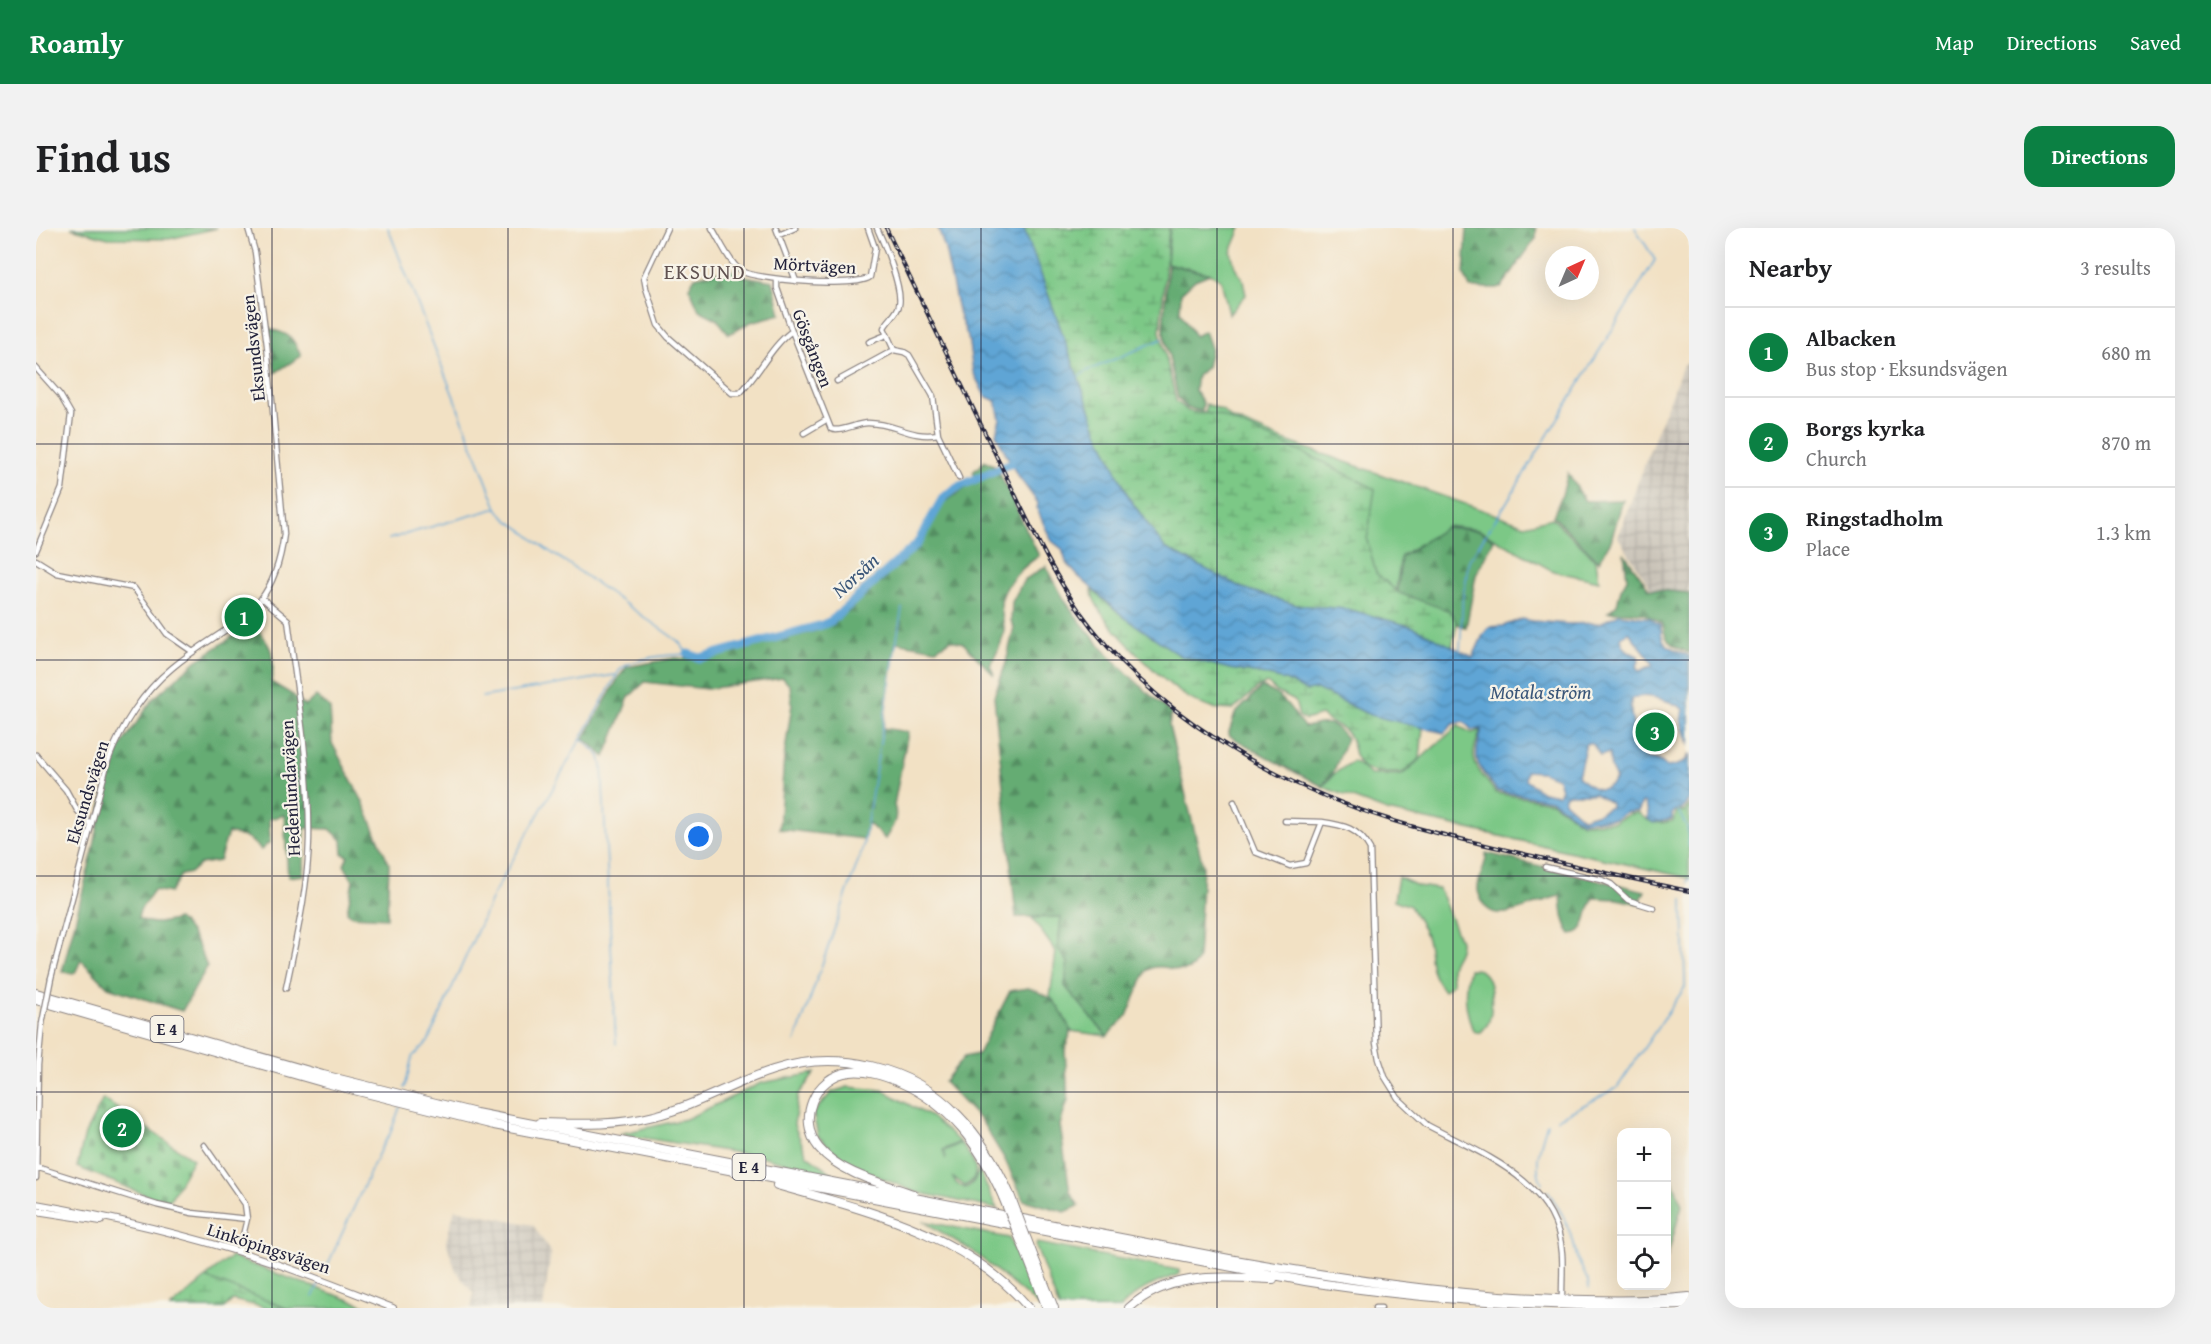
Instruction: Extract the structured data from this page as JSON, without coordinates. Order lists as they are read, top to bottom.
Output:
{
  "streets": {
    "highway": ["E 4"],
    "main road": ["Linköpingsvägen"],
    "street": [
      "Mörtvägen",
      "Eksundsvägen",
      "Gösgången",
      "Hedenlundavägen"
    ]
  },
  "crossings": [
    ["Mörtvägen", "Gösgången"],
    ["Eksundsvägen", "Hedenlundavägen"]
  ],
  "districts": ["EKSUND"],
  "water": ["Norsån", "Motala ström"],
  "north": "top right",
  "page": {
    "header": "Roamly",
    "nav": ["Map", "Directions", "Saved"],
    "title": "Find us",
    "buttons": "Directions",
    "heading": ["Nearby", "3 results"],
    "list": [
      {
        "mark": "1",
        "name": "Albacken",
        "note": "Bus stop · Eksundsvägen",
        "value": "680 m"
      },
      {
        "mark": "2",
        "name": "Borgs kyrka",
        "note": "Church",
        "value": "870 m"
      },
      {
        "mark": "3",
        "name": "Ringstadholm",
        "note": "Place",
        "value": "1.3 km"
      }
    ],
    "pins": ["1", "3", "2"],
    "map_buttons": ["+", "−"]
  }
}
